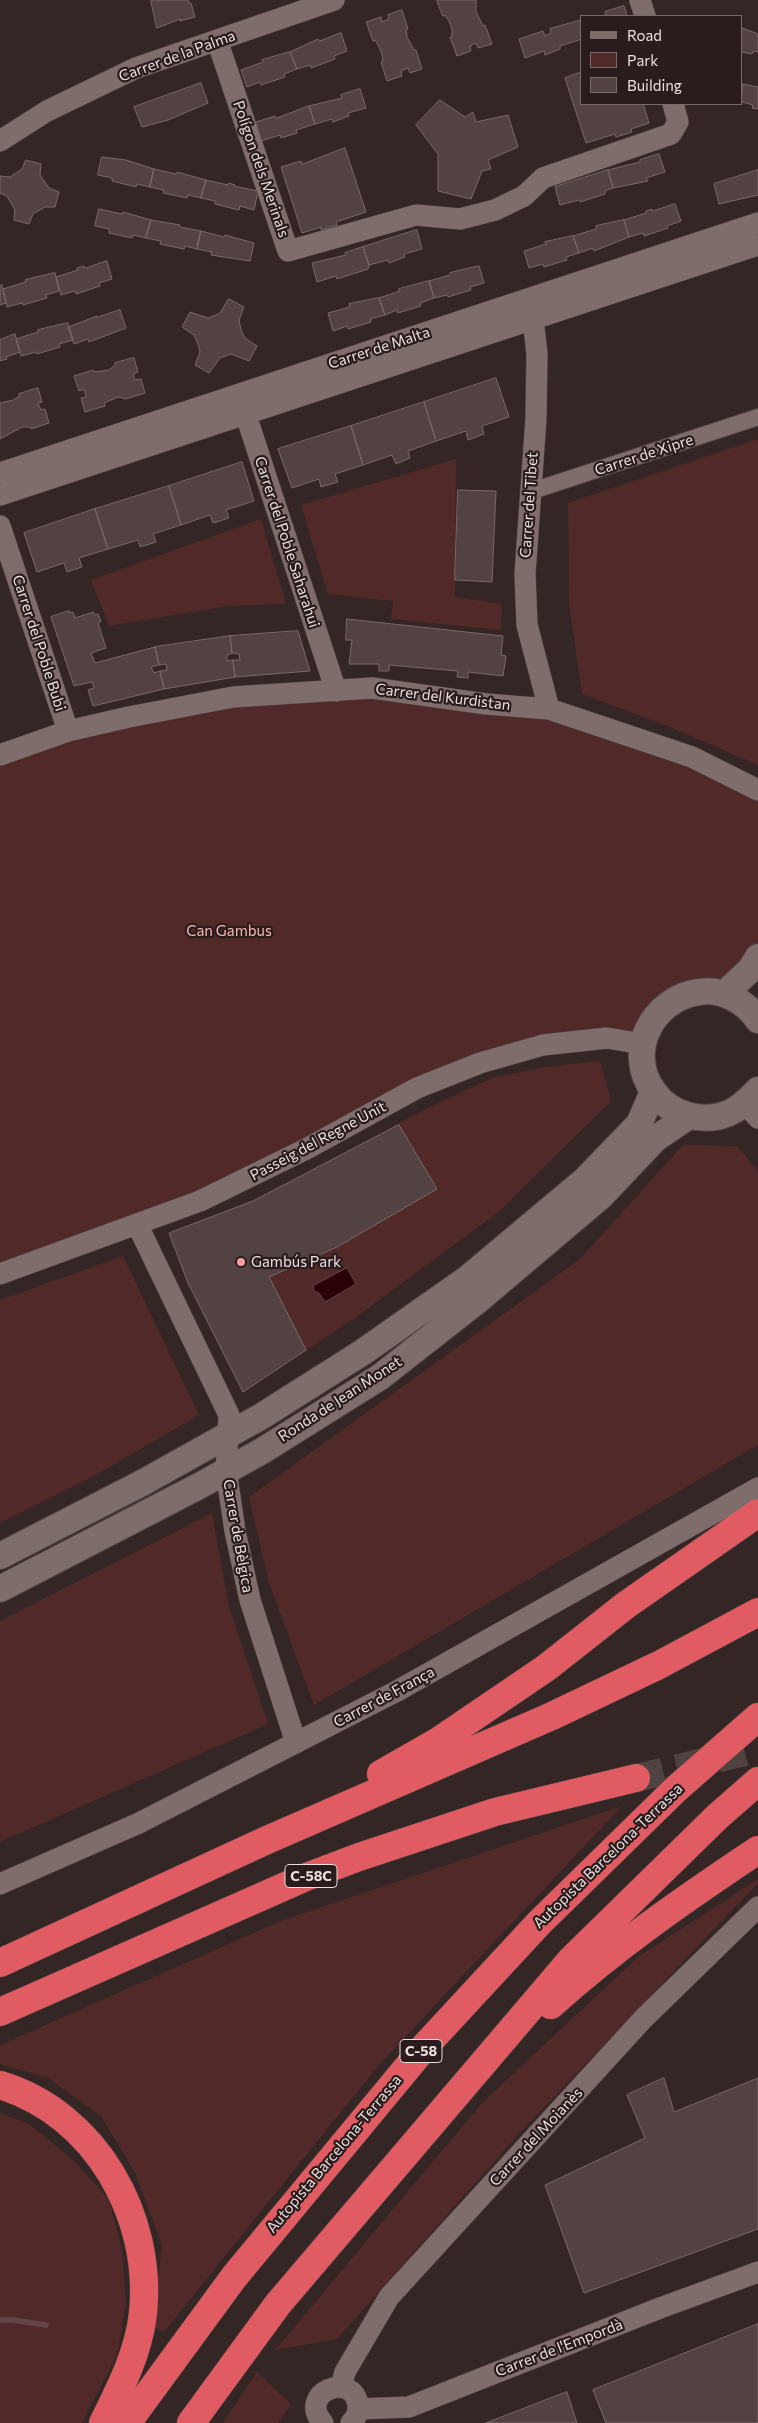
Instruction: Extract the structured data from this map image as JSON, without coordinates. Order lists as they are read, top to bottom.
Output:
{
  "streets": {
    "highway": ["Autopista Barcelona-Terrassa", "C-58C", "C-58"],
    "street": [
      "Carrer de la Palma",
      "Polígon dels Merinals",
      "Carrer de Malta",
      "Carrer de Xipre",
      "Carrer del Tibet",
      "Carrer del Poble Saharahui",
      "Carrer del Poble Bubi",
      "Carrer del Kurdistan",
      "Passeig del Regne Unit",
      "Ronda de Jean Monet",
      "Carrer de Bèlgica",
      "Carrer de França",
      "Carrer del Moianès",
      "Carrer de l'Empordà"
    ]
  },
  "crossings": [
    ["Carrer de la Palma", "Polígon dels Merinals"],
    ["Carrer de Malta", "Carrer del Tibet"],
    ["Carrer de Malta", "Carrer del Poble Saharahui"],
    ["Carrer de Xipre", "Carrer del Tibet"],
    ["Carrer del Tibet", "Carrer del Kurdistan"],
    ["Carrer del Poble Saharahui", "Carrer del Kurdistan"],
    ["Carrer del Poble Bubi", "Carrer del Kurdistan"],
    ["Passeig del Regne Unit", "Carrer de Bèlgica"],
    ["Ronda de Jean Monet", "Carrer de Bèlgica"],
    ["Carrer de Bèlgica", "Carrer de França"]
  ],
  "parks": ["Can Gambus"],
  "places": ["Gambús Park"],
  "legend": ["Road", "Park", "Building"]
}
